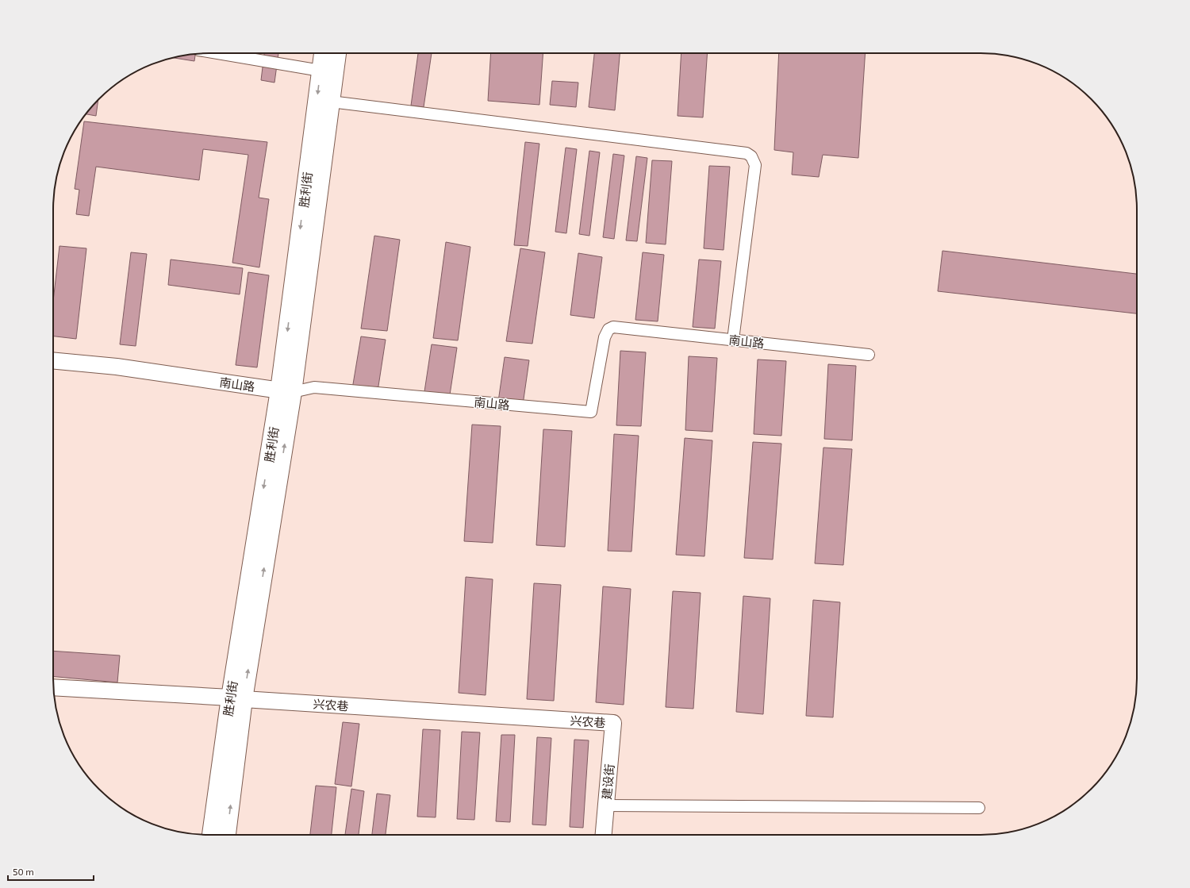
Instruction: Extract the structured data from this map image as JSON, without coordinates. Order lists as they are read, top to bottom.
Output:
{
  "streets": {
    "main road": ["胜利街"],
    "street": ["南山路", "兴农巷", "建设街"]
  },
  "crossings": [
    ["胜利街", "南山路"],
    ["胜利街", "兴农巷"],
    ["兴农巷", "建设街"]
  ],
  "scale_bar": "50 m"
}
